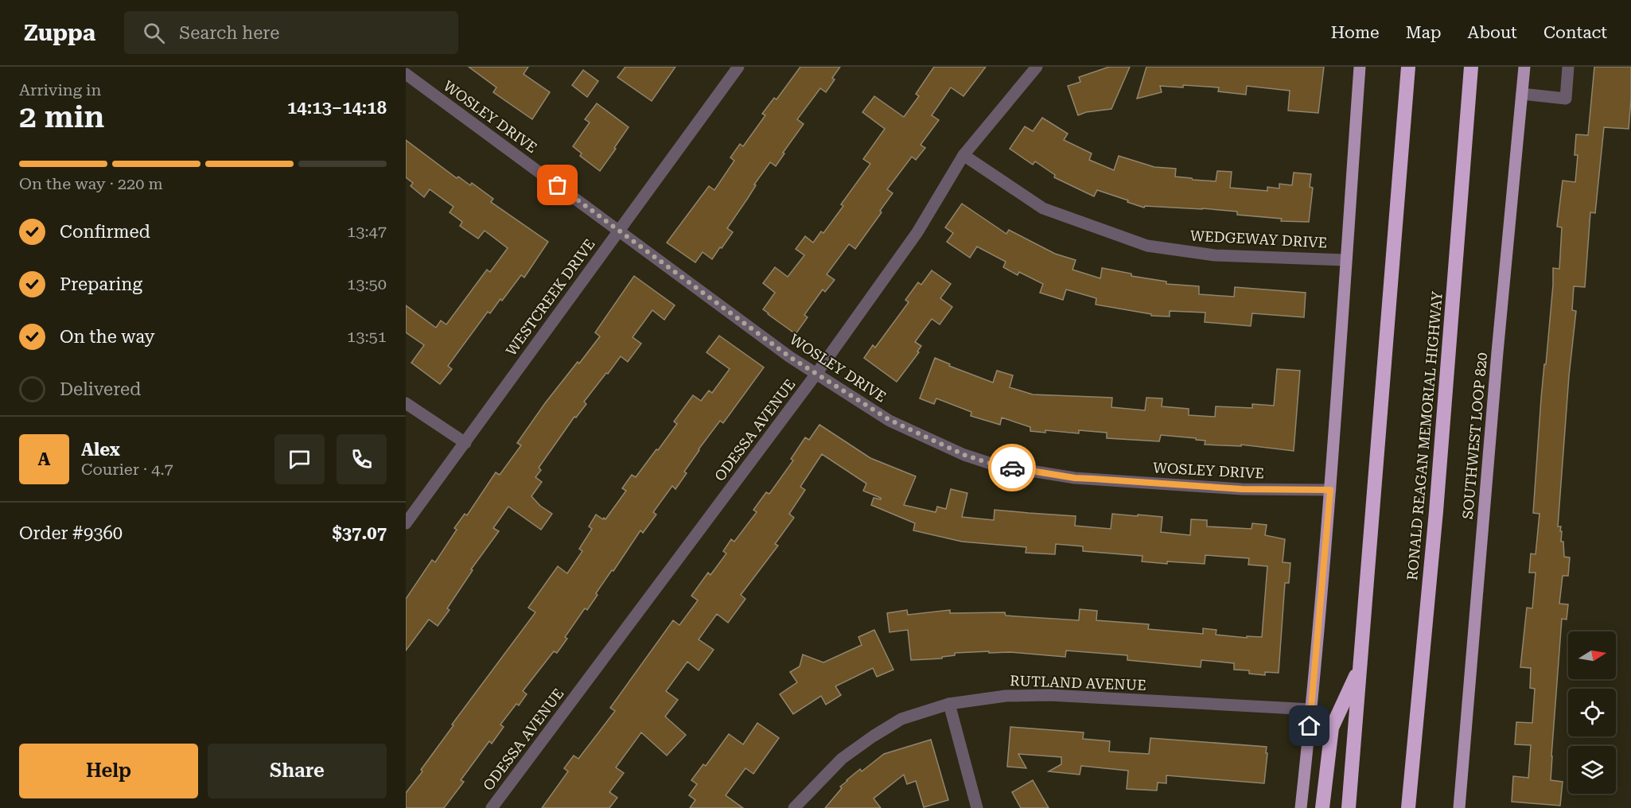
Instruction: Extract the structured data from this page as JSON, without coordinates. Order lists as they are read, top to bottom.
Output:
{
  "streets": {
    "highway": ["RONALD REAGAN MEMORIAL HIGHWAY"],
    "main road": ["SOUTHWEST LOOP 820"],
    "street": [
      "WOSLEY DRIVE",
      "WEDGEWAY DRIVE",
      "WESTCREEK DRIVE",
      "ODESSA AVENUE",
      "RUTLAND AVENUE"
    ]
  },
  "crossings": [
    ["WOSLEY DRIVE", "WESTCREEK DRIVE"],
    ["WOSLEY DRIVE", "ODESSA AVENUE"],
    ["WEDGEWAY DRIVE", "ODESSA AVENUE"]
  ],
  "north": "right",
  "page": {
    "header": "Zuppa",
    "search": "Search here",
    "nav": [
      "Home",
      "Map",
      "About",
      "Contact"
    ],
    "heading": ["2 min", "Arriving in", "14:13–14:18"],
    "panel": [
      "Alex",
      "Courier · 4.7",
      "Order #9360",
      "$37.07"
    ],
    "bar": "On the way · 220 m",
    "list": [
      ["Confirmed", "13:47"],
      ["Preparing", "13:50"],
      ["On the way", "13:51"],
      "Delivered"
    ],
    "round": "A",
    "buttons": ["Help", "Share"]
  }
}
